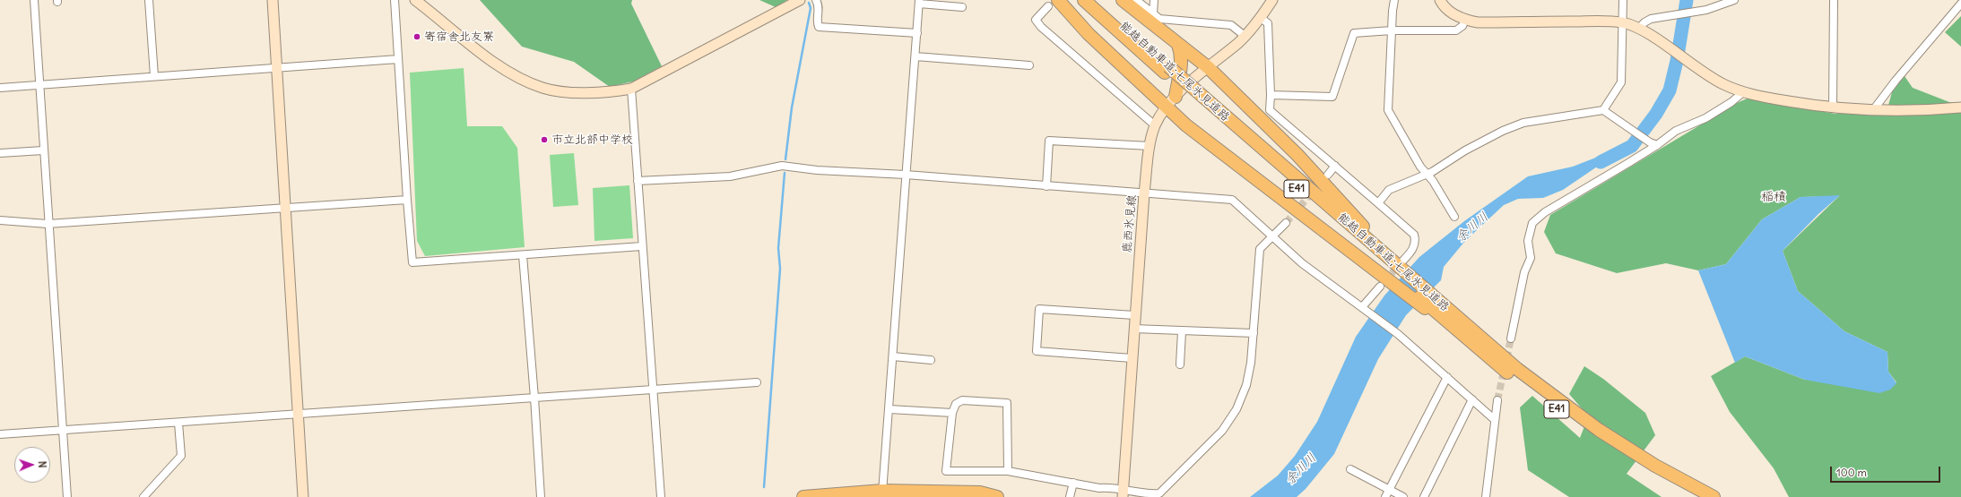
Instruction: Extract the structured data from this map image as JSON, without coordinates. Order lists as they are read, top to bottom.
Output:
{
  "streets": {
    "highway": ["能越自動車道;七尾氷見道路", "E41"],
    "street": ["鹿西氷見線"]
  },
  "districts": ["稲積"],
  "water": ["余川川"],
  "places": ["寄宿舎北友寮", "市立北部中学校"],
  "scale_bar": "100 m",
  "north": "right"
}
